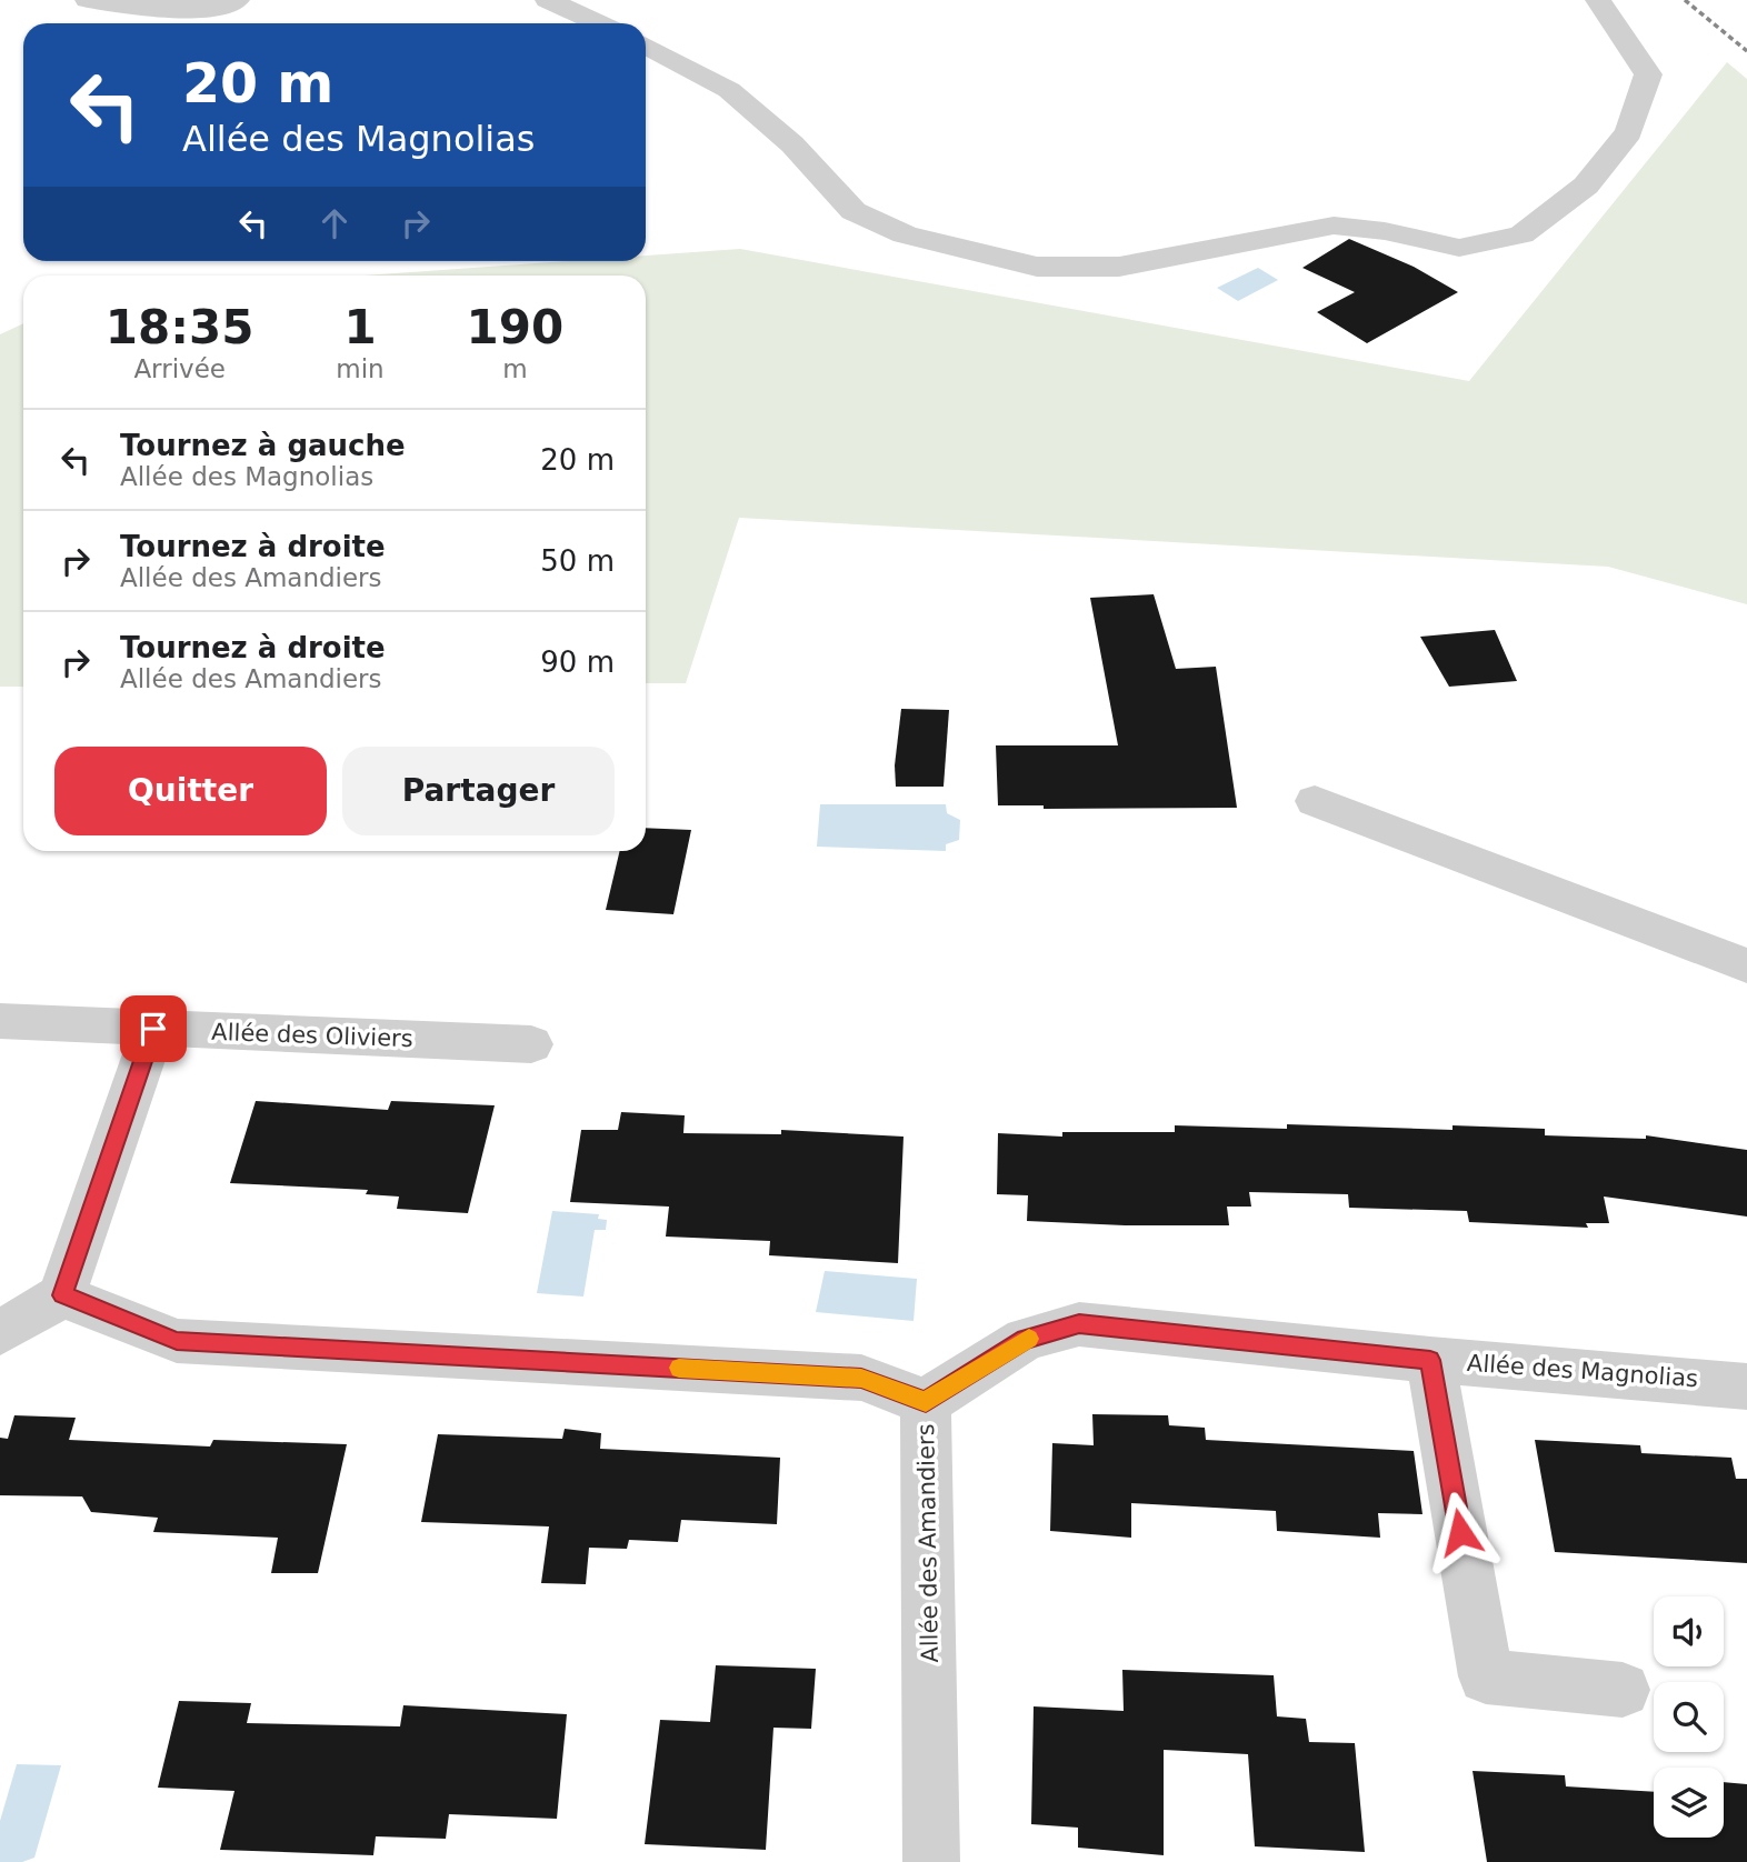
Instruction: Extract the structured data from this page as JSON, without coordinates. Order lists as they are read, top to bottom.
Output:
{
  "streets": {
    "street": ["Allée des Oliviers", "Allée des Magnolias", "Allée des Amandiers"]
  },
  "crossings": [
    ["Allée des Magnolias", "Allée des Amandiers"]
  ],
  "page": {
    "turn": ["20 m", "Allée des Magnolias"],
    "eta": [
      "18:35",
      "Arrivée",
      "1",
      "min",
      "190",
      "m"
    ],
    "list": [
      {
        "name": "Tournez à gauche",
        "note": "Allée des Magnolias",
        "value": "20 m"
      },
      {
        "name": "Tournez à droite",
        "note": "Allée des Amandiers",
        "value": "50 m"
      },
      {
        "name": "Tournez à droite",
        "note": "Allée des Amandiers",
        "value": "90 m"
      }
    ],
    "buttons": ["Quitter", "Partager"]
  }
}
